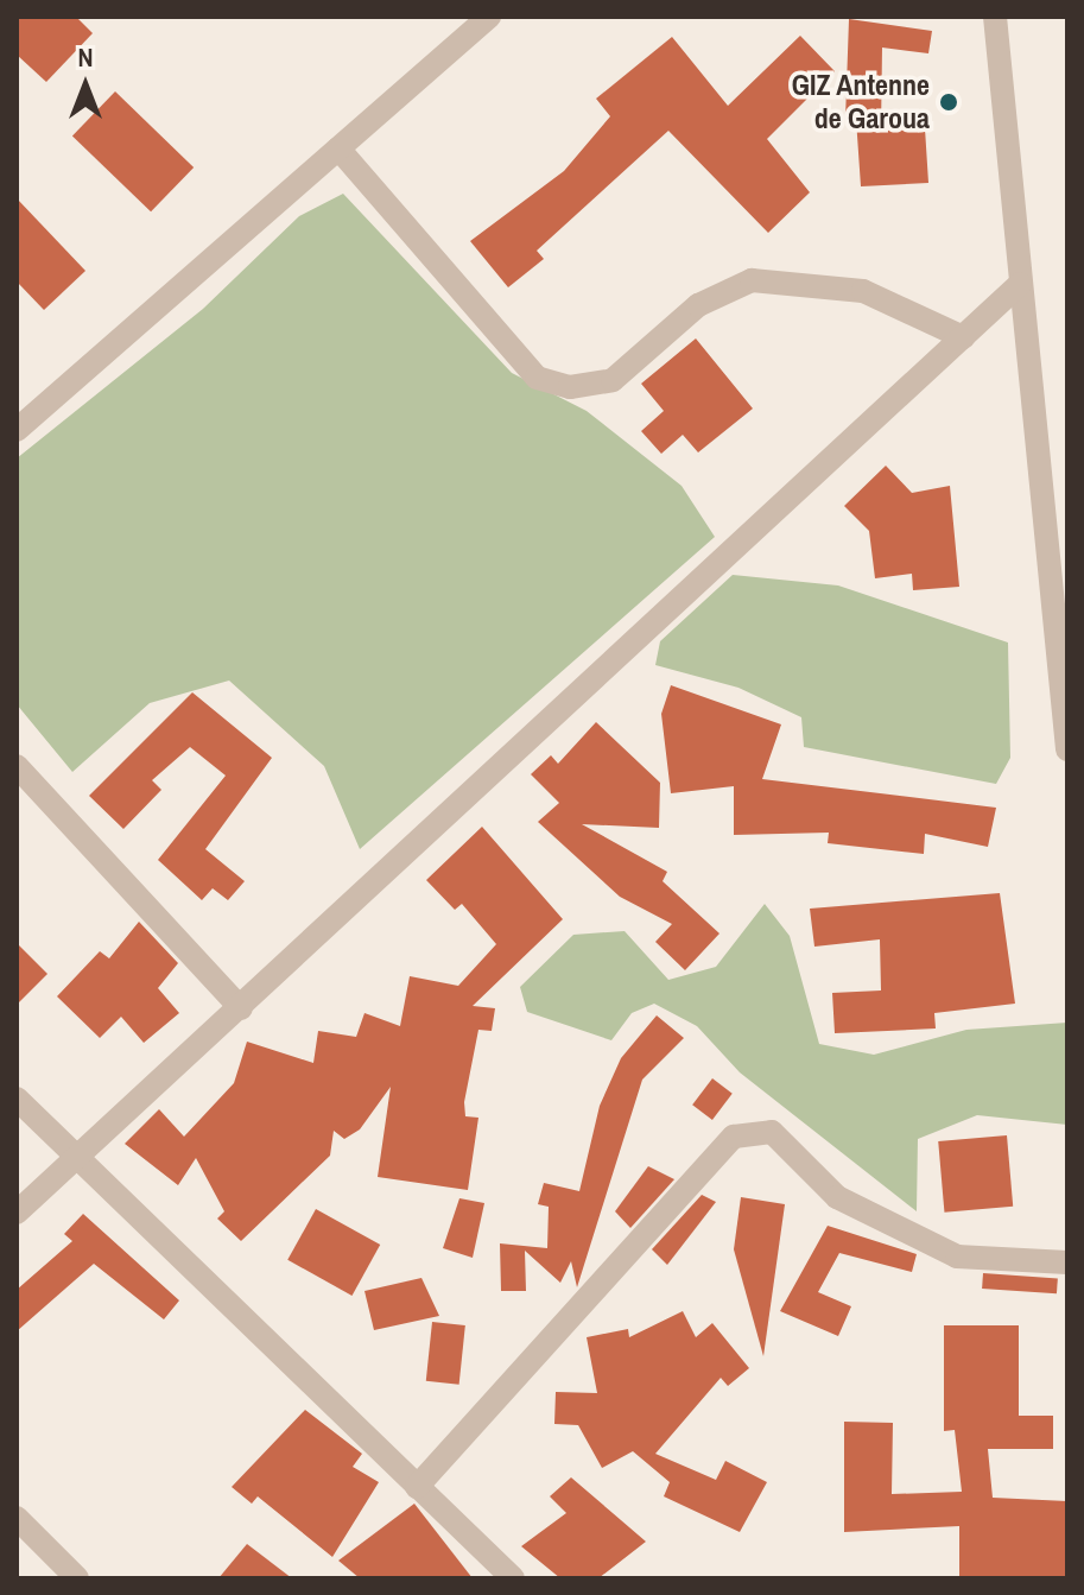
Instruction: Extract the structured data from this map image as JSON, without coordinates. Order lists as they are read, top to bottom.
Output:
{
  "places": ["GIZ Antenne de Garoua"],
  "north": "top"
}
